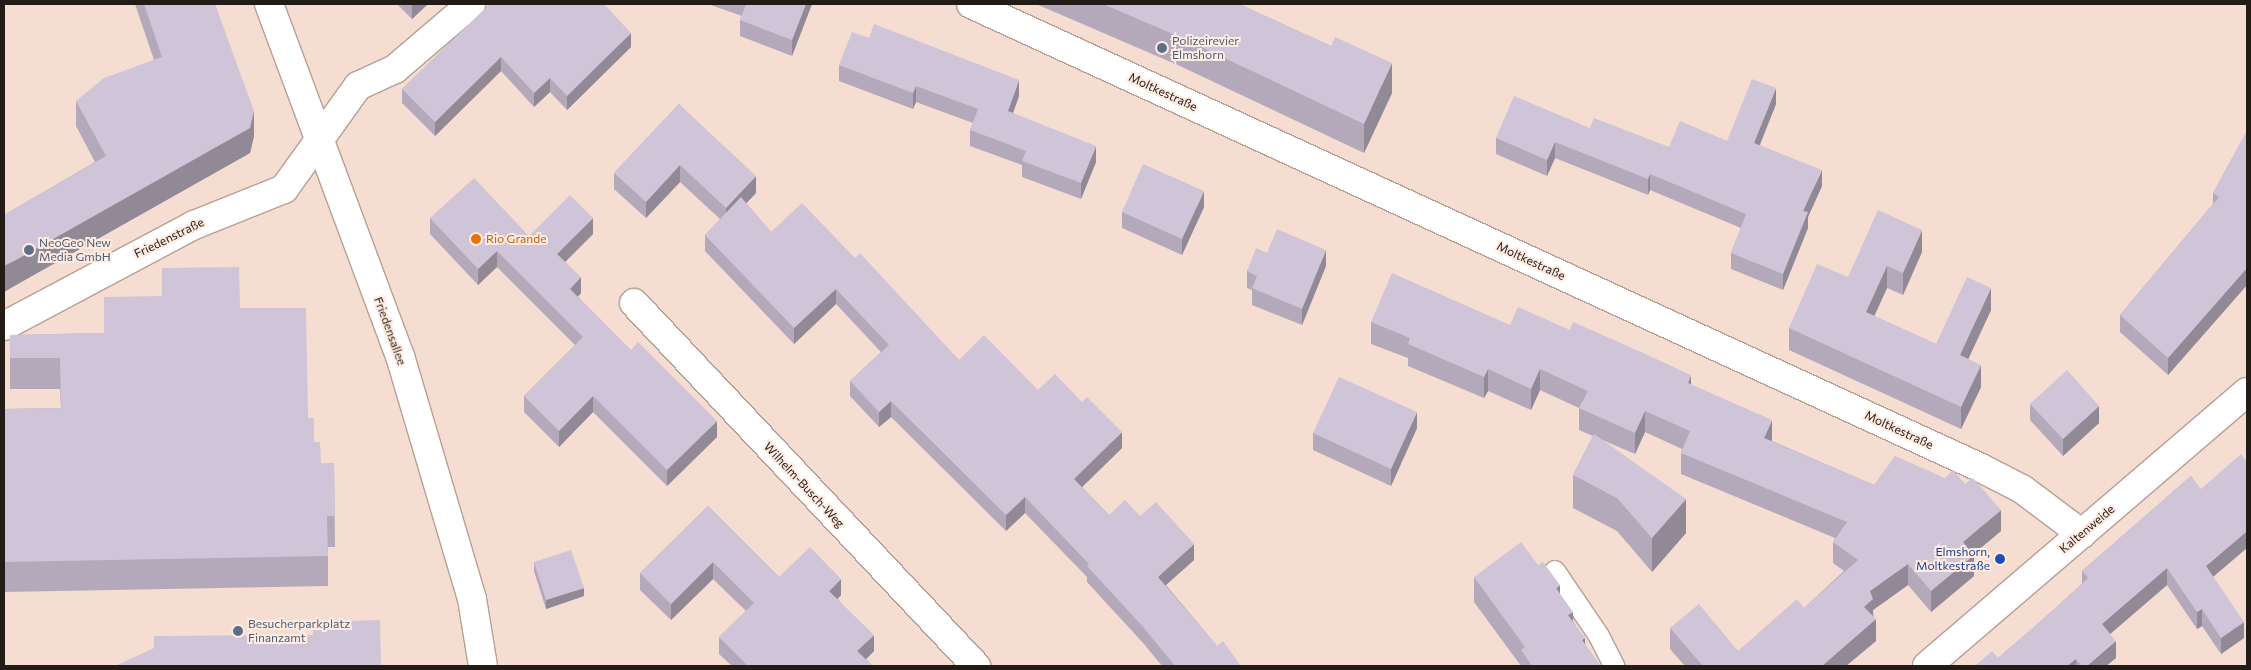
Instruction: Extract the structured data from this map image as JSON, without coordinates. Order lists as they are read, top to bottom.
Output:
{
  "streets": {
    "street": [
      "Moltkestraße",
      "Friedenstraße",
      "Friedensallee",
      "Wilhelm-Busch-Weg",
      "Kaltenweide"
    ]
  },
  "crossings": [
    ["Moltkestraße", "Kaltenweide"],
    ["Friedenstraße", "Friedensallee"]
  ],
  "places": [
    "Polizeirevier Elmshorn",
    "Rio Grande",
    "NeoGeo New Media GmbH",
    "Elmshorn, Moltkestraße",
    "Besucherparkplatz Finanzamt"
  ]
}
